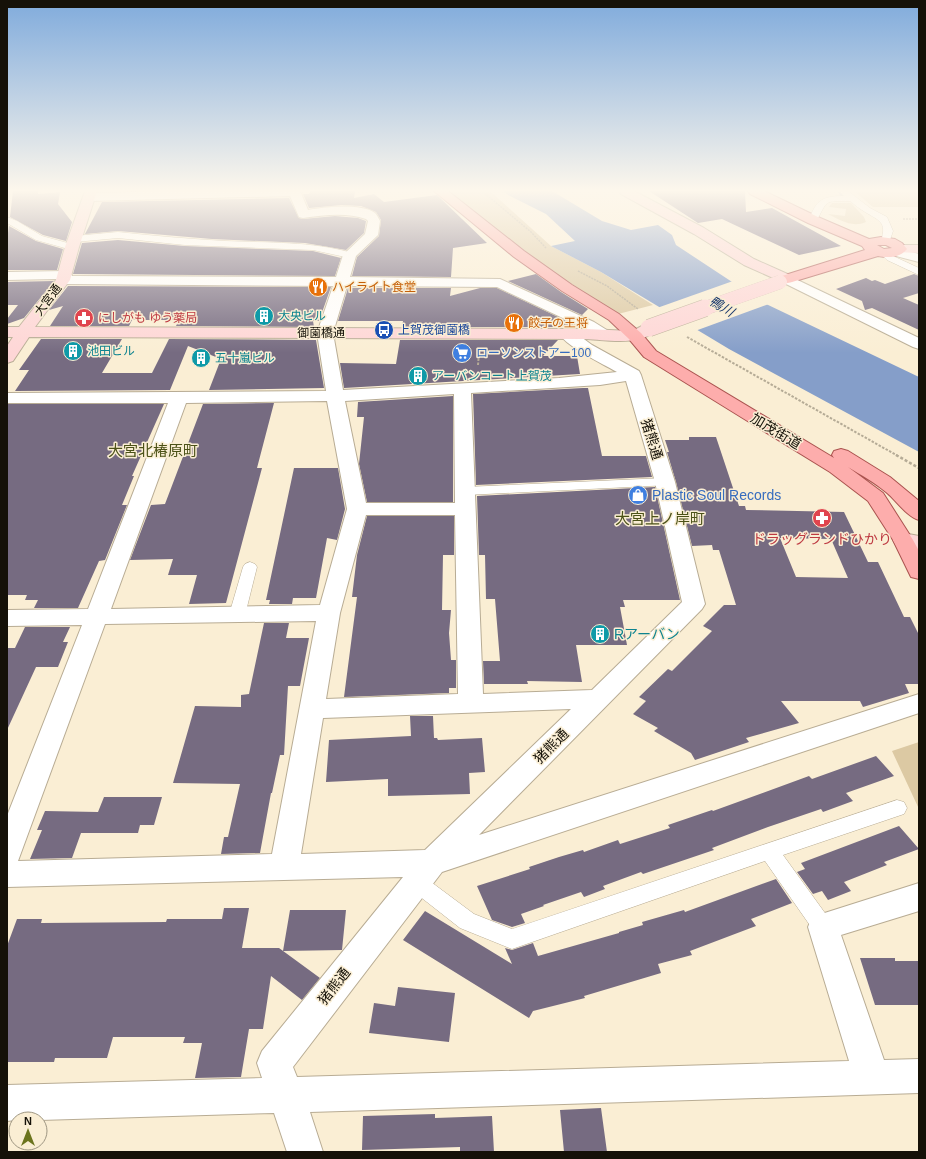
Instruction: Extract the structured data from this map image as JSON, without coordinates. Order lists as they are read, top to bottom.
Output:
{
  "streets": {
    "main road": ["加茂街道"],
    "street": ["大宮通", "御薗橋通", "猪熊通"]
  },
  "crossings": [
    ["大宮通", "御薗橋通"],
    ["御薗橋通", "加茂街道"]
  ],
  "districts": ["大宮北椿原町", "大宮上ノ岸町"],
  "water": ["鴨川"],
  "places": {
    "restaurant": ["ハイライト食堂", "餃子の王将"],
    "building": [
      "大央ビル",
      "池田ビル",
      "五十嵐ビル",
      "アーバンコート上賀茂",
      "Rアーバン"
    ],
    "pharmacy": ["にしがも ゆう薬局", "ドラッグランドひかり"],
    "bus stop": ["上賀茂御薗橋"],
    "supermarket": ["ローソンストアー100"],
    "shop": ["Plastic Soul Records"]
  },
  "north": "top"
}
